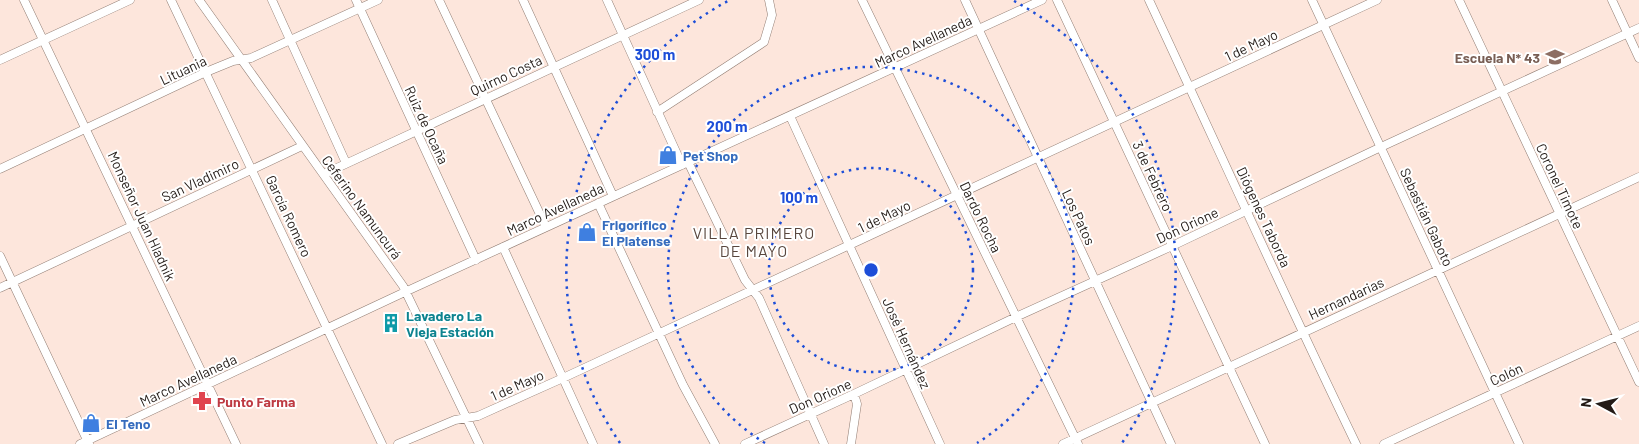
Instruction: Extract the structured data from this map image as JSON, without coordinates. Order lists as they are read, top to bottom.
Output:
{
  "streets": {
    "street": [
      "Marco Avellaneda",
      "1 de Mayo",
      "Lituania",
      "Quirno Costa",
      "Ruiz de Ocaña",
      "3 de Febrero",
      "San Vladimiro",
      "Coronel Timote",
      "Ceferino Namuncurá",
      "Monseñor Juan Hladnik",
      "García Romero",
      "Dardo Rocha",
      "Los Patos",
      "Diógenes Taborda",
      "Sebastián Gaboto",
      "Don Orione",
      "Hernandarias",
      "José Hernández",
      "Colón"
    ]
  },
  "crossings": [
    ["Marco Avellaneda", "Ruiz de Ocaña"],
    ["Marco Avellaneda", "Ceferino Namuncurá"],
    ["Marco Avellaneda", "Monseñor Juan Hladnik"],
    ["Marco Avellaneda", "García Romero"],
    ["Marco Avellaneda", "Dardo Rocha"],
    ["Marco Avellaneda", "Los Patos"],
    ["Marco Avellaneda", "José Hernández"],
    ["1 de Mayo", "3 de Febrero"],
    ["1 de Mayo", "Ceferino Namuncurá"],
    ["1 de Mayo", "Dardo Rocha"],
    ["1 de Mayo", "Los Patos"],
    ["1 de Mayo", "Diógenes Taborda"],
    ["1 de Mayo", "Sebastián Gaboto"],
    ["1 de Mayo", "José Hernández"],
    ["Lituania", "Ruiz de Ocaña"],
    ["Lituania", "Ceferino Namuncurá"],
    ["Lituania", "Monseñor Juan Hladnik"],
    ["Lituania", "García Romero"],
    ["Quirno Costa", "Ruiz de Ocaña"],
    ["Quirno Costa", "Ceferino Namuncurá"],
    ["3 de Febrero", "Don Orione"],
    ["3 de Febrero", "Hernandarias"],
    ["San Vladimiro", "Ceferino Namuncurá"],
    ["San Vladimiro", "Monseñor Juan Hladnik"],
    ["San Vladimiro", "García Romero"],
    ["Coronel Timote", "Don Orione"],
    ["Coronel Timote", "Hernandarias"],
    ["Coronel Timote", "Colón"],
    ["Dardo Rocha", "Don Orione"],
    ["Dardo Rocha", "Hernandarias"],
    ["Los Patos", "Don Orione"],
    ["Los Patos", "Hernandarias"],
    ["Diógenes Taborda", "Don Orione"],
    ["Diógenes Taborda", "Hernandarias"],
    ["Sebastián Gaboto", "Don Orione"],
    ["Sebastián Gaboto", "Hernandarias"],
    ["Sebastián Gaboto", "Colón"],
    ["Don Orione", "José Hernández"]
  ],
  "districts": ["VILLA PRIMERO DE MAYO"],
  "places": {
    "school or university": ["Escuela N* 43"],
    "shop": ["Pet Shop", "Frigorífico El Platense", "El Teno"],
    "building": ["Lavadero La Vieja Estación"],
    "pharmacy": ["Punto Farma"]
  },
  "north": "left",
  "rings": ["300 m", "200 m", "100 m"]
}
